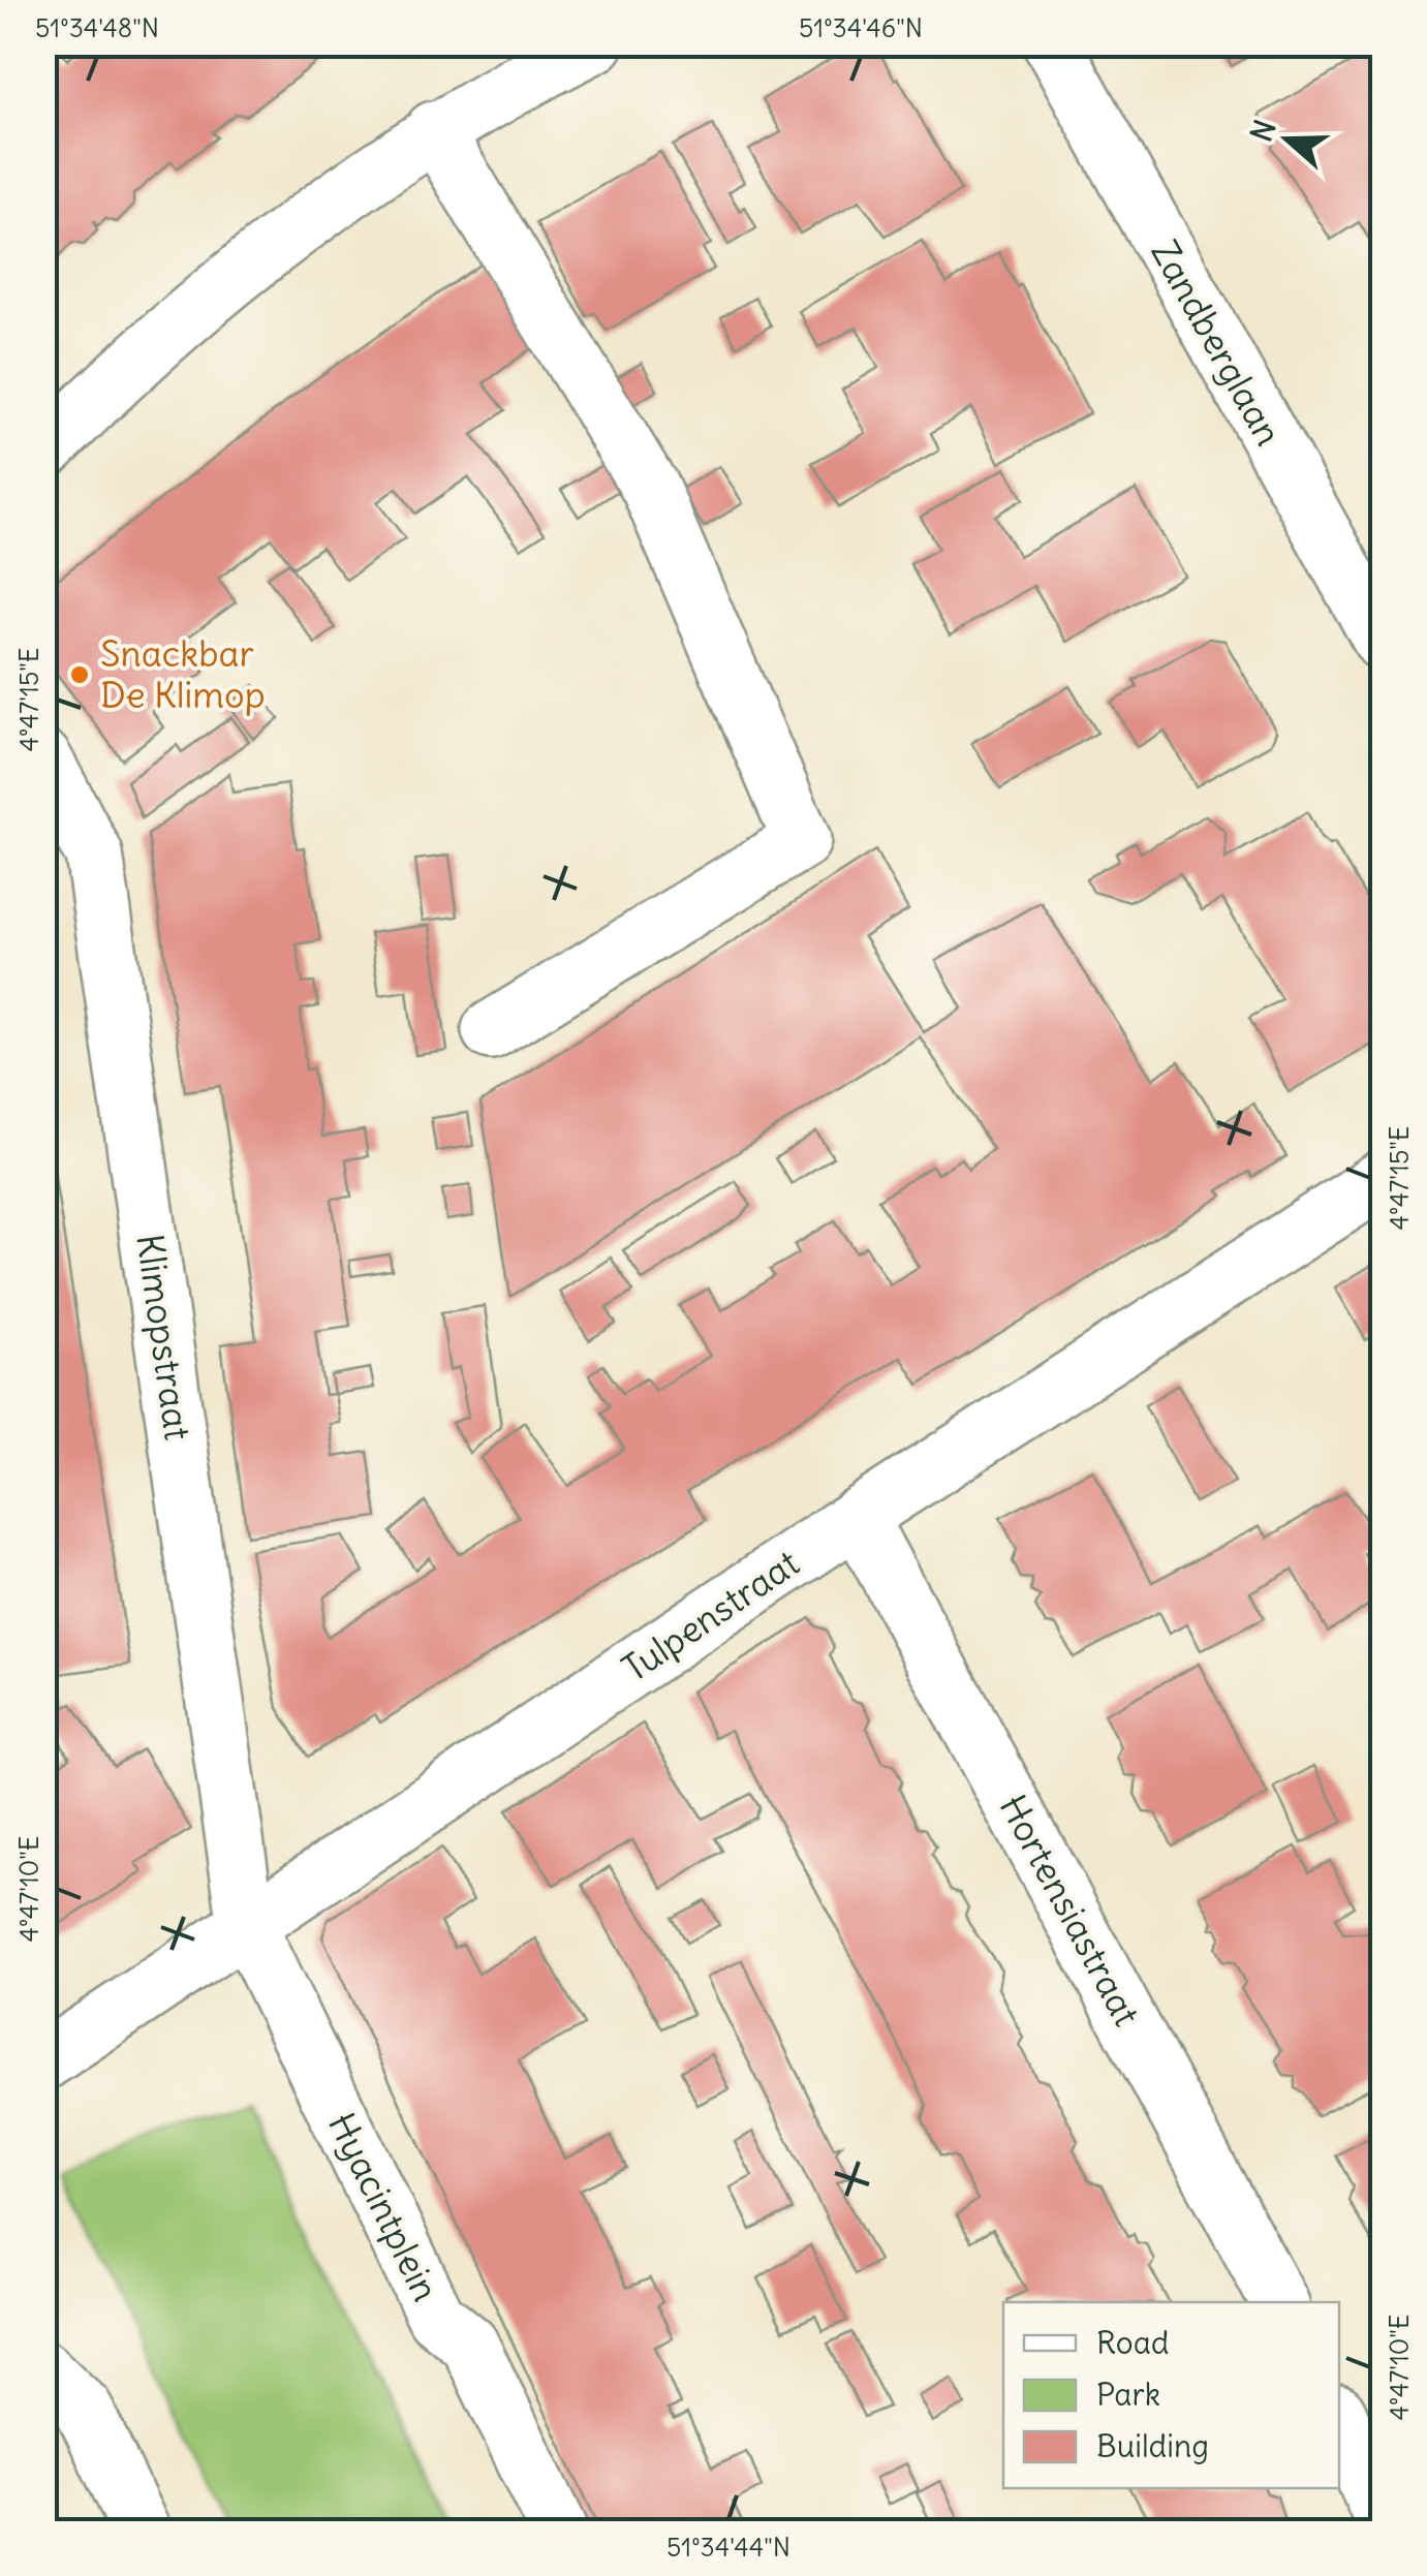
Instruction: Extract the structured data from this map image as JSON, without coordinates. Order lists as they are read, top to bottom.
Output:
{
  "streets": {
    "street": [
      "Zandberglaan",
      "Klimopstraat",
      "Tulpenstraat",
      "Hortensiastraat",
      "Hyacintplein"
    ]
  },
  "crossings": [
    ["Klimopstraat", "Tulpenstraat"],
    ["Klimopstraat", "Hyacintplein"],
    ["Tulpenstraat", "Hortensiastraat"],
    ["Tulpenstraat", "Hyacintplein"]
  ],
  "places": ["Snackbar De Klimop"],
  "legend": ["Road", "Park", "Building"],
  "north": "left",
  "coordinates": [
    "51°34'48\"N",
    "51°34'46\"N",
    "4°47'15\"E",
    "4°47'10\"E",
    "51°34'44\"N"
  ]
}
